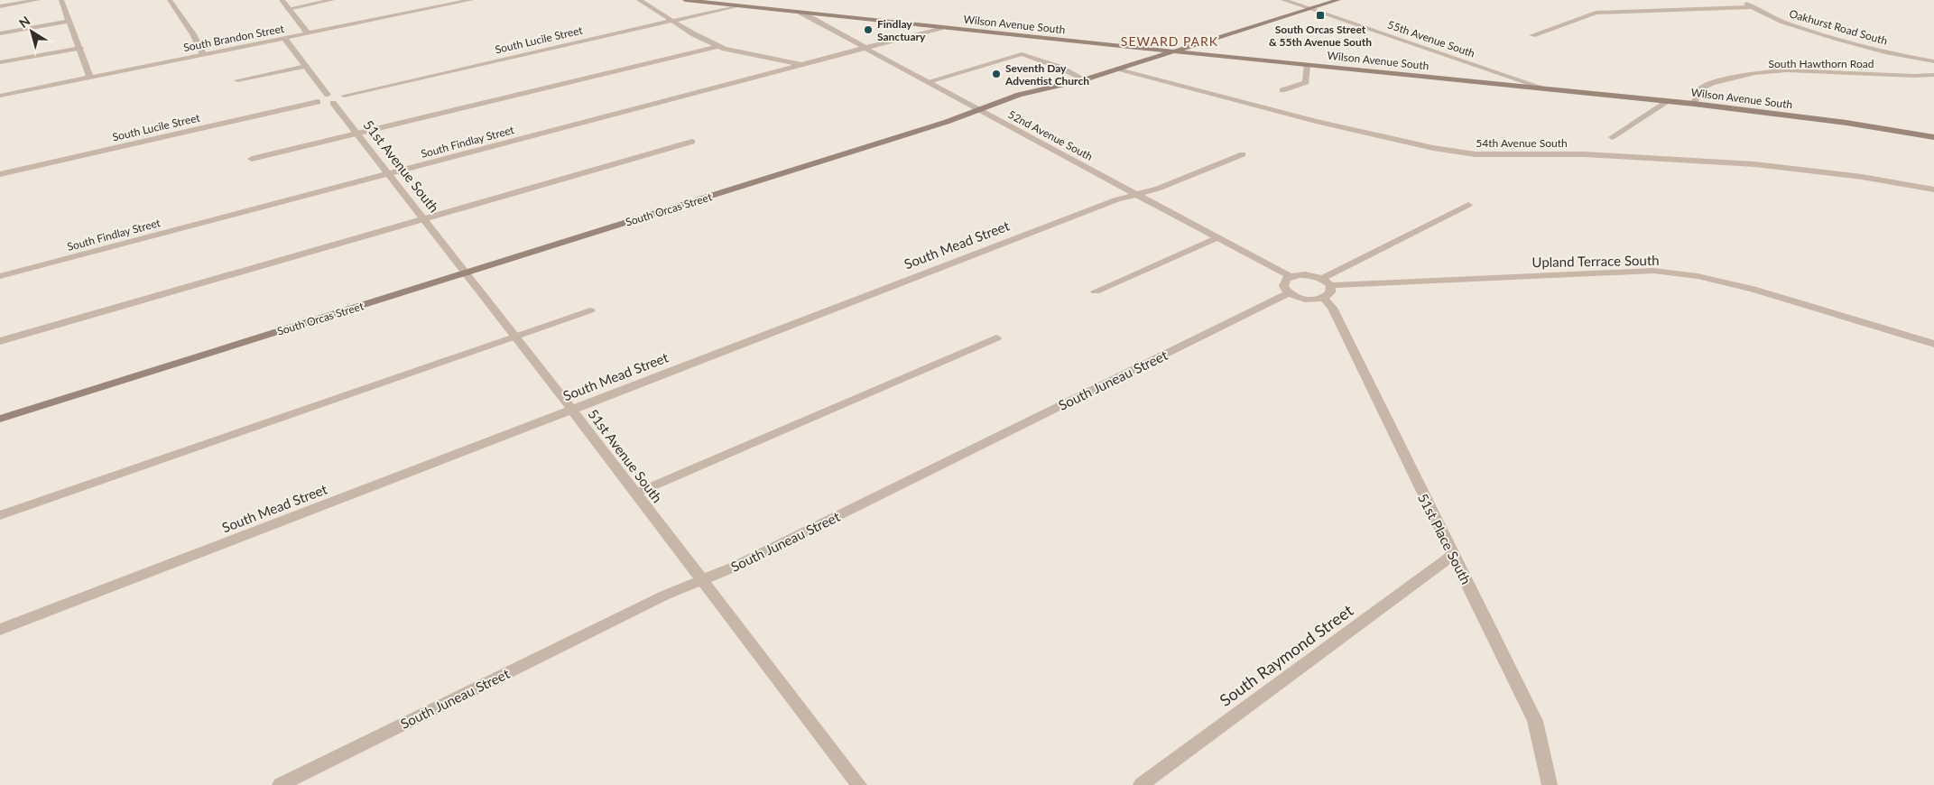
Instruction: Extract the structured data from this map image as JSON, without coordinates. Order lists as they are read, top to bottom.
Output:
{
  "streets": {
    "street": [
      "Wilson Avenue South",
      "Oakhurst Road South",
      "South Brandon Street",
      "55th Avenue South",
      "South Lucile Street",
      "South Hawthorn Road",
      "52nd Avenue South",
      "South Findlay Street",
      "54th Avenue South",
      "51st Avenue South",
      "South Orcas Street",
      "South Mead Street",
      "Upland Terrace South",
      "South Juneau Street",
      "51st Place South",
      "South Raymond Street"
    ]
  },
  "crossings": [
    ["Wilson Avenue South", "55th Avenue South"],
    ["Wilson Avenue South", "South Lucile Street"],
    ["Wilson Avenue South", "South Hawthorn Road"],
    ["Wilson Avenue South", "52nd Avenue South"],
    ["Wilson Avenue South", "South Findlay Street"],
    ["Wilson Avenue South", "South Orcas Street"],
    ["South Brandon Street", "51st Avenue South"],
    ["55th Avenue South", "South Orcas Street"],
    ["South Lucile Street", "51st Avenue South"],
    ["52nd Avenue South", "South Findlay Street"],
    ["52nd Avenue South", "South Orcas Street"],
    ["52nd Avenue South", "South Mead Street"],
    ["South Findlay Street", "51st Avenue South"],
    ["54th Avenue South", "South Orcas Street"],
    ["51st Avenue South", "South Orcas Street"],
    ["51st Avenue South", "South Mead Street"],
    ["51st Avenue South", "South Juneau Street"],
    ["51st Place South", "South Raymond Street"]
  ],
  "districts": ["SEWARD PARK"],
  "places": {
    "transit": ["South Orcas Street & 55th Avenue South"],
    "other": ["Findlay Sanctuary", "Seventh Day Adventist Church"]
  },
  "north": "top left"
}
